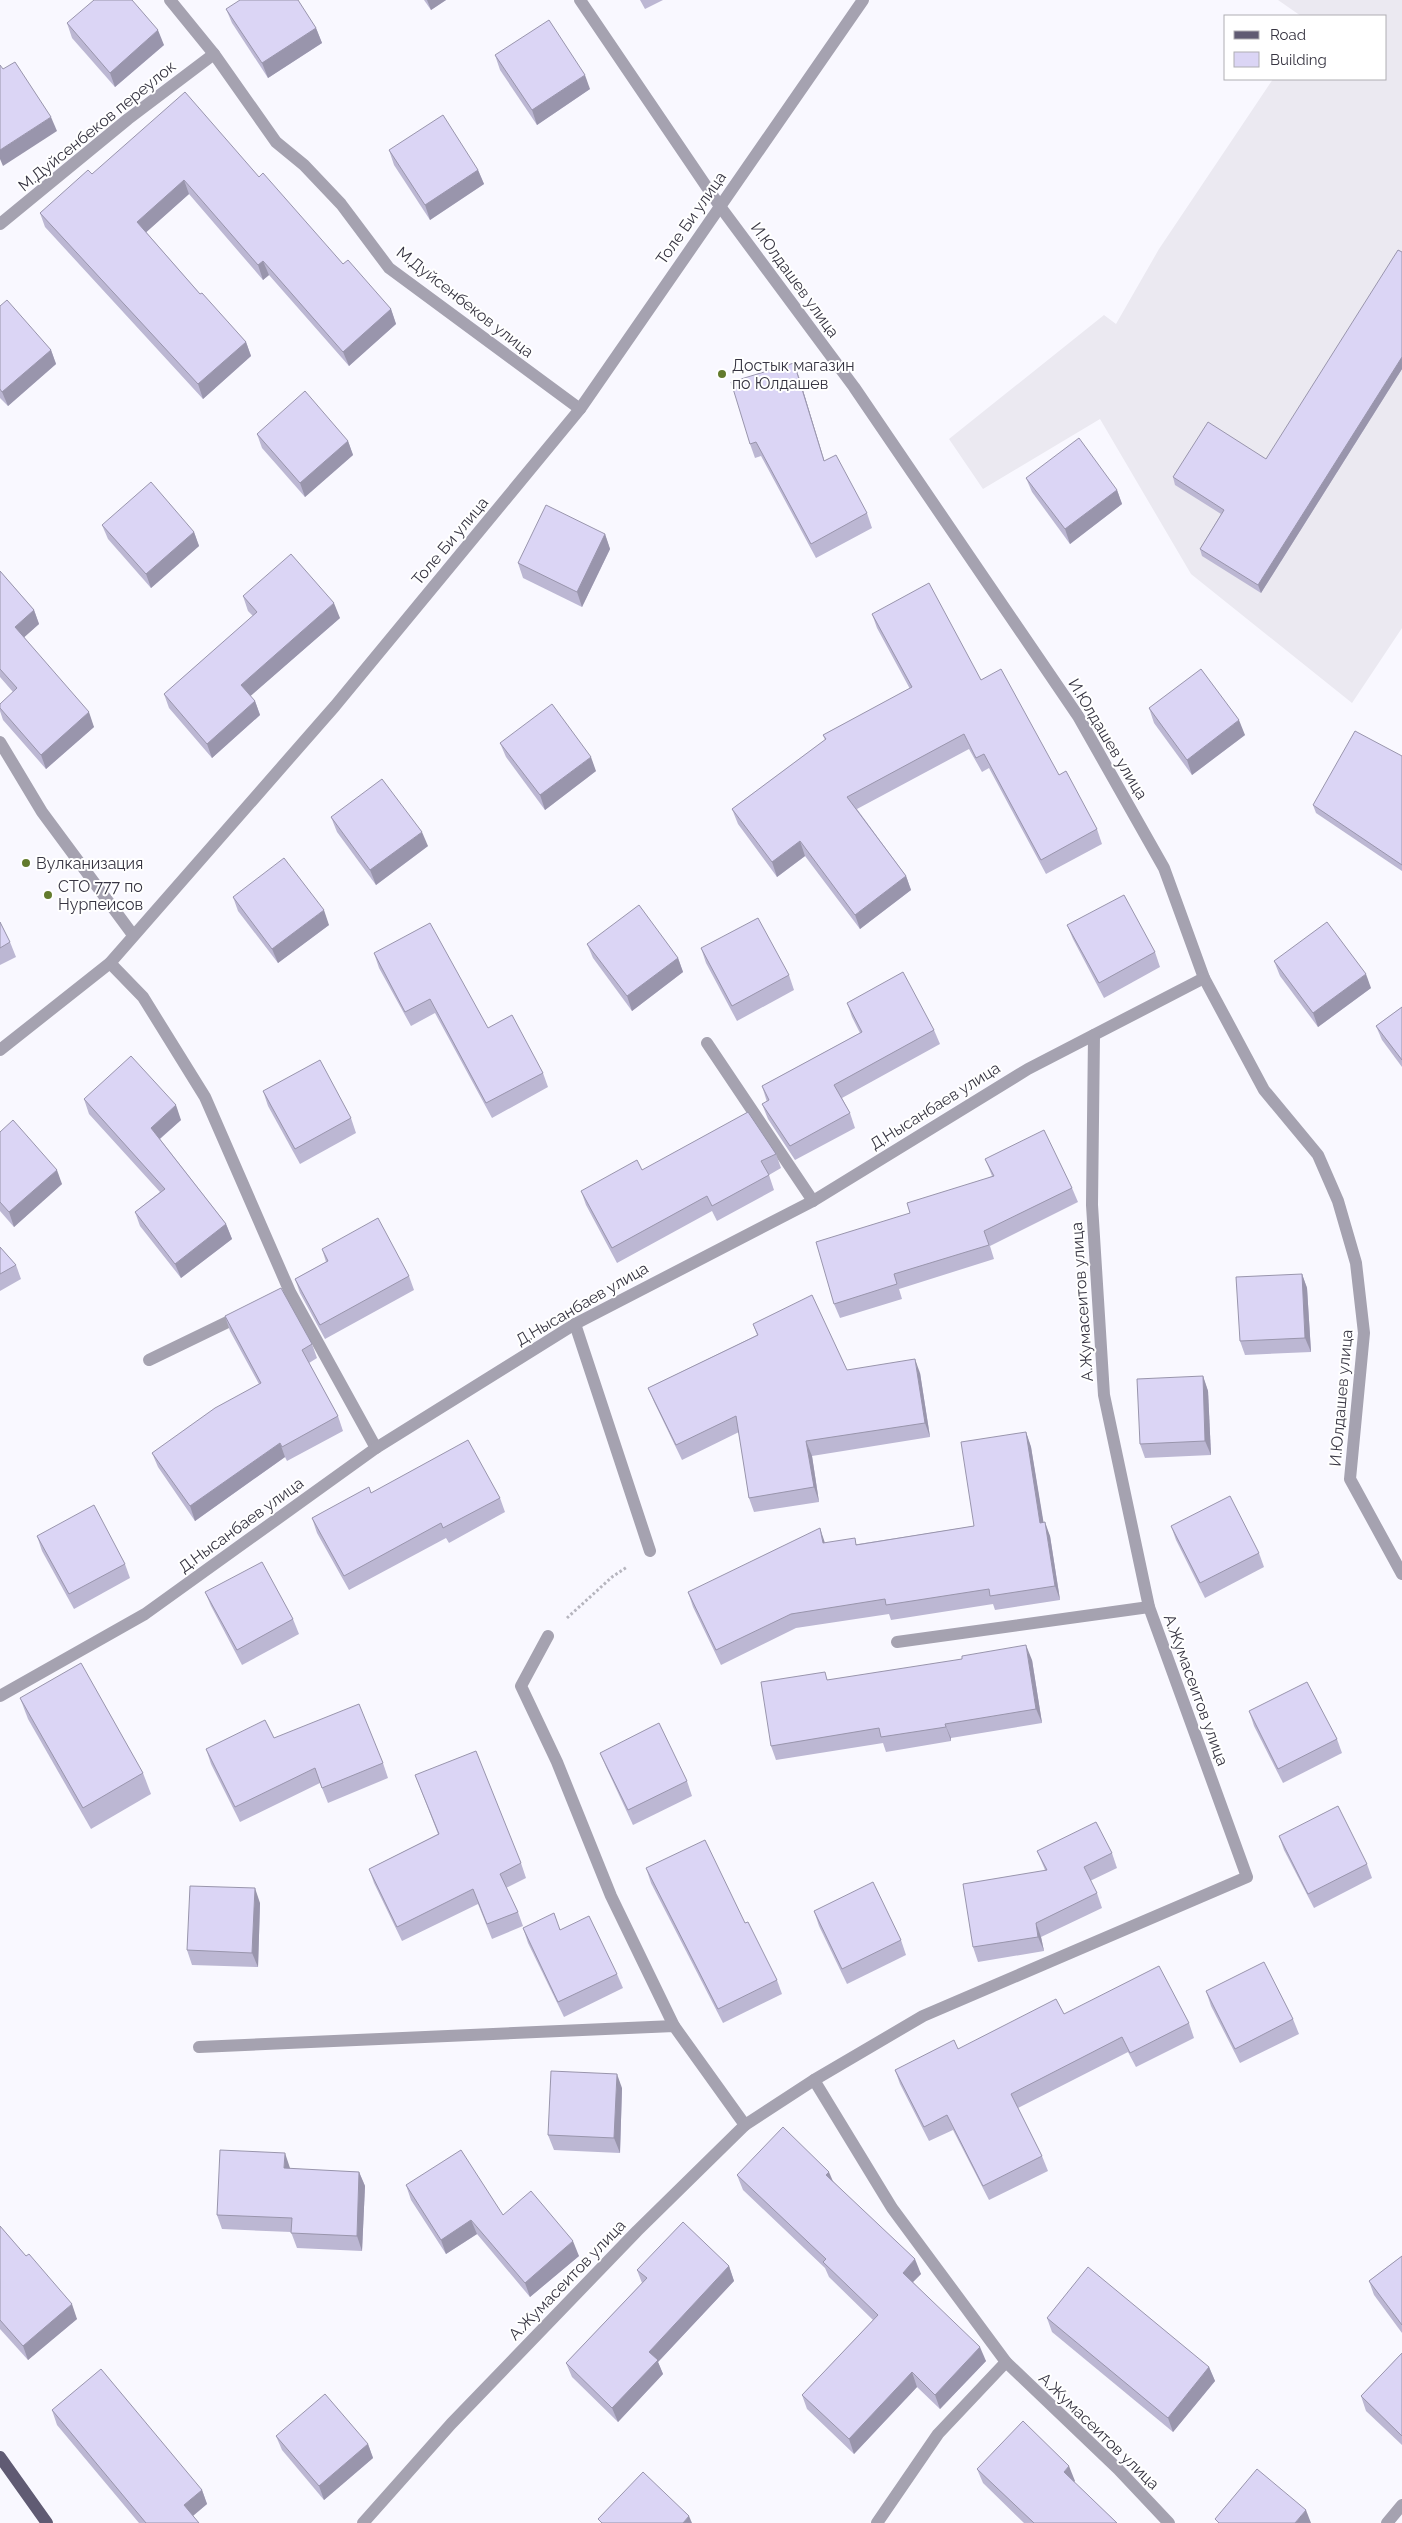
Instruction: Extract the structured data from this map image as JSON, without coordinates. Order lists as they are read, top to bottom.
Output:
{
  "streets": {
    "street": [
      "М.Дуйсенбеков переулок",
      "Толе Би улица",
      "И.Юлдашев улица",
      "М.Дуйсенбеков улица",
      "Д.Нысанбаев улица",
      "А.Жумасеитов улица"
    ]
  },
  "crossings": [
    ["М.Дуйсенбеков переулок", "М.Дуйсенбеков улица"],
    ["Толе Би улица", "И.Юлдашев улица"],
    ["Толе Би улица", "М.Дуйсенбеков улица"],
    ["И.Юлдашев улица", "Д.Нысанбаев улица"],
    ["Д.Нысанбаев улица", "А.Жумасеитов улица"]
  ],
  "places": ["Достык магазин по Юлдашев", "Вулканизация", "СТО 777 по Нурпеисов"],
  "legend": ["Road", "Building"]
}
